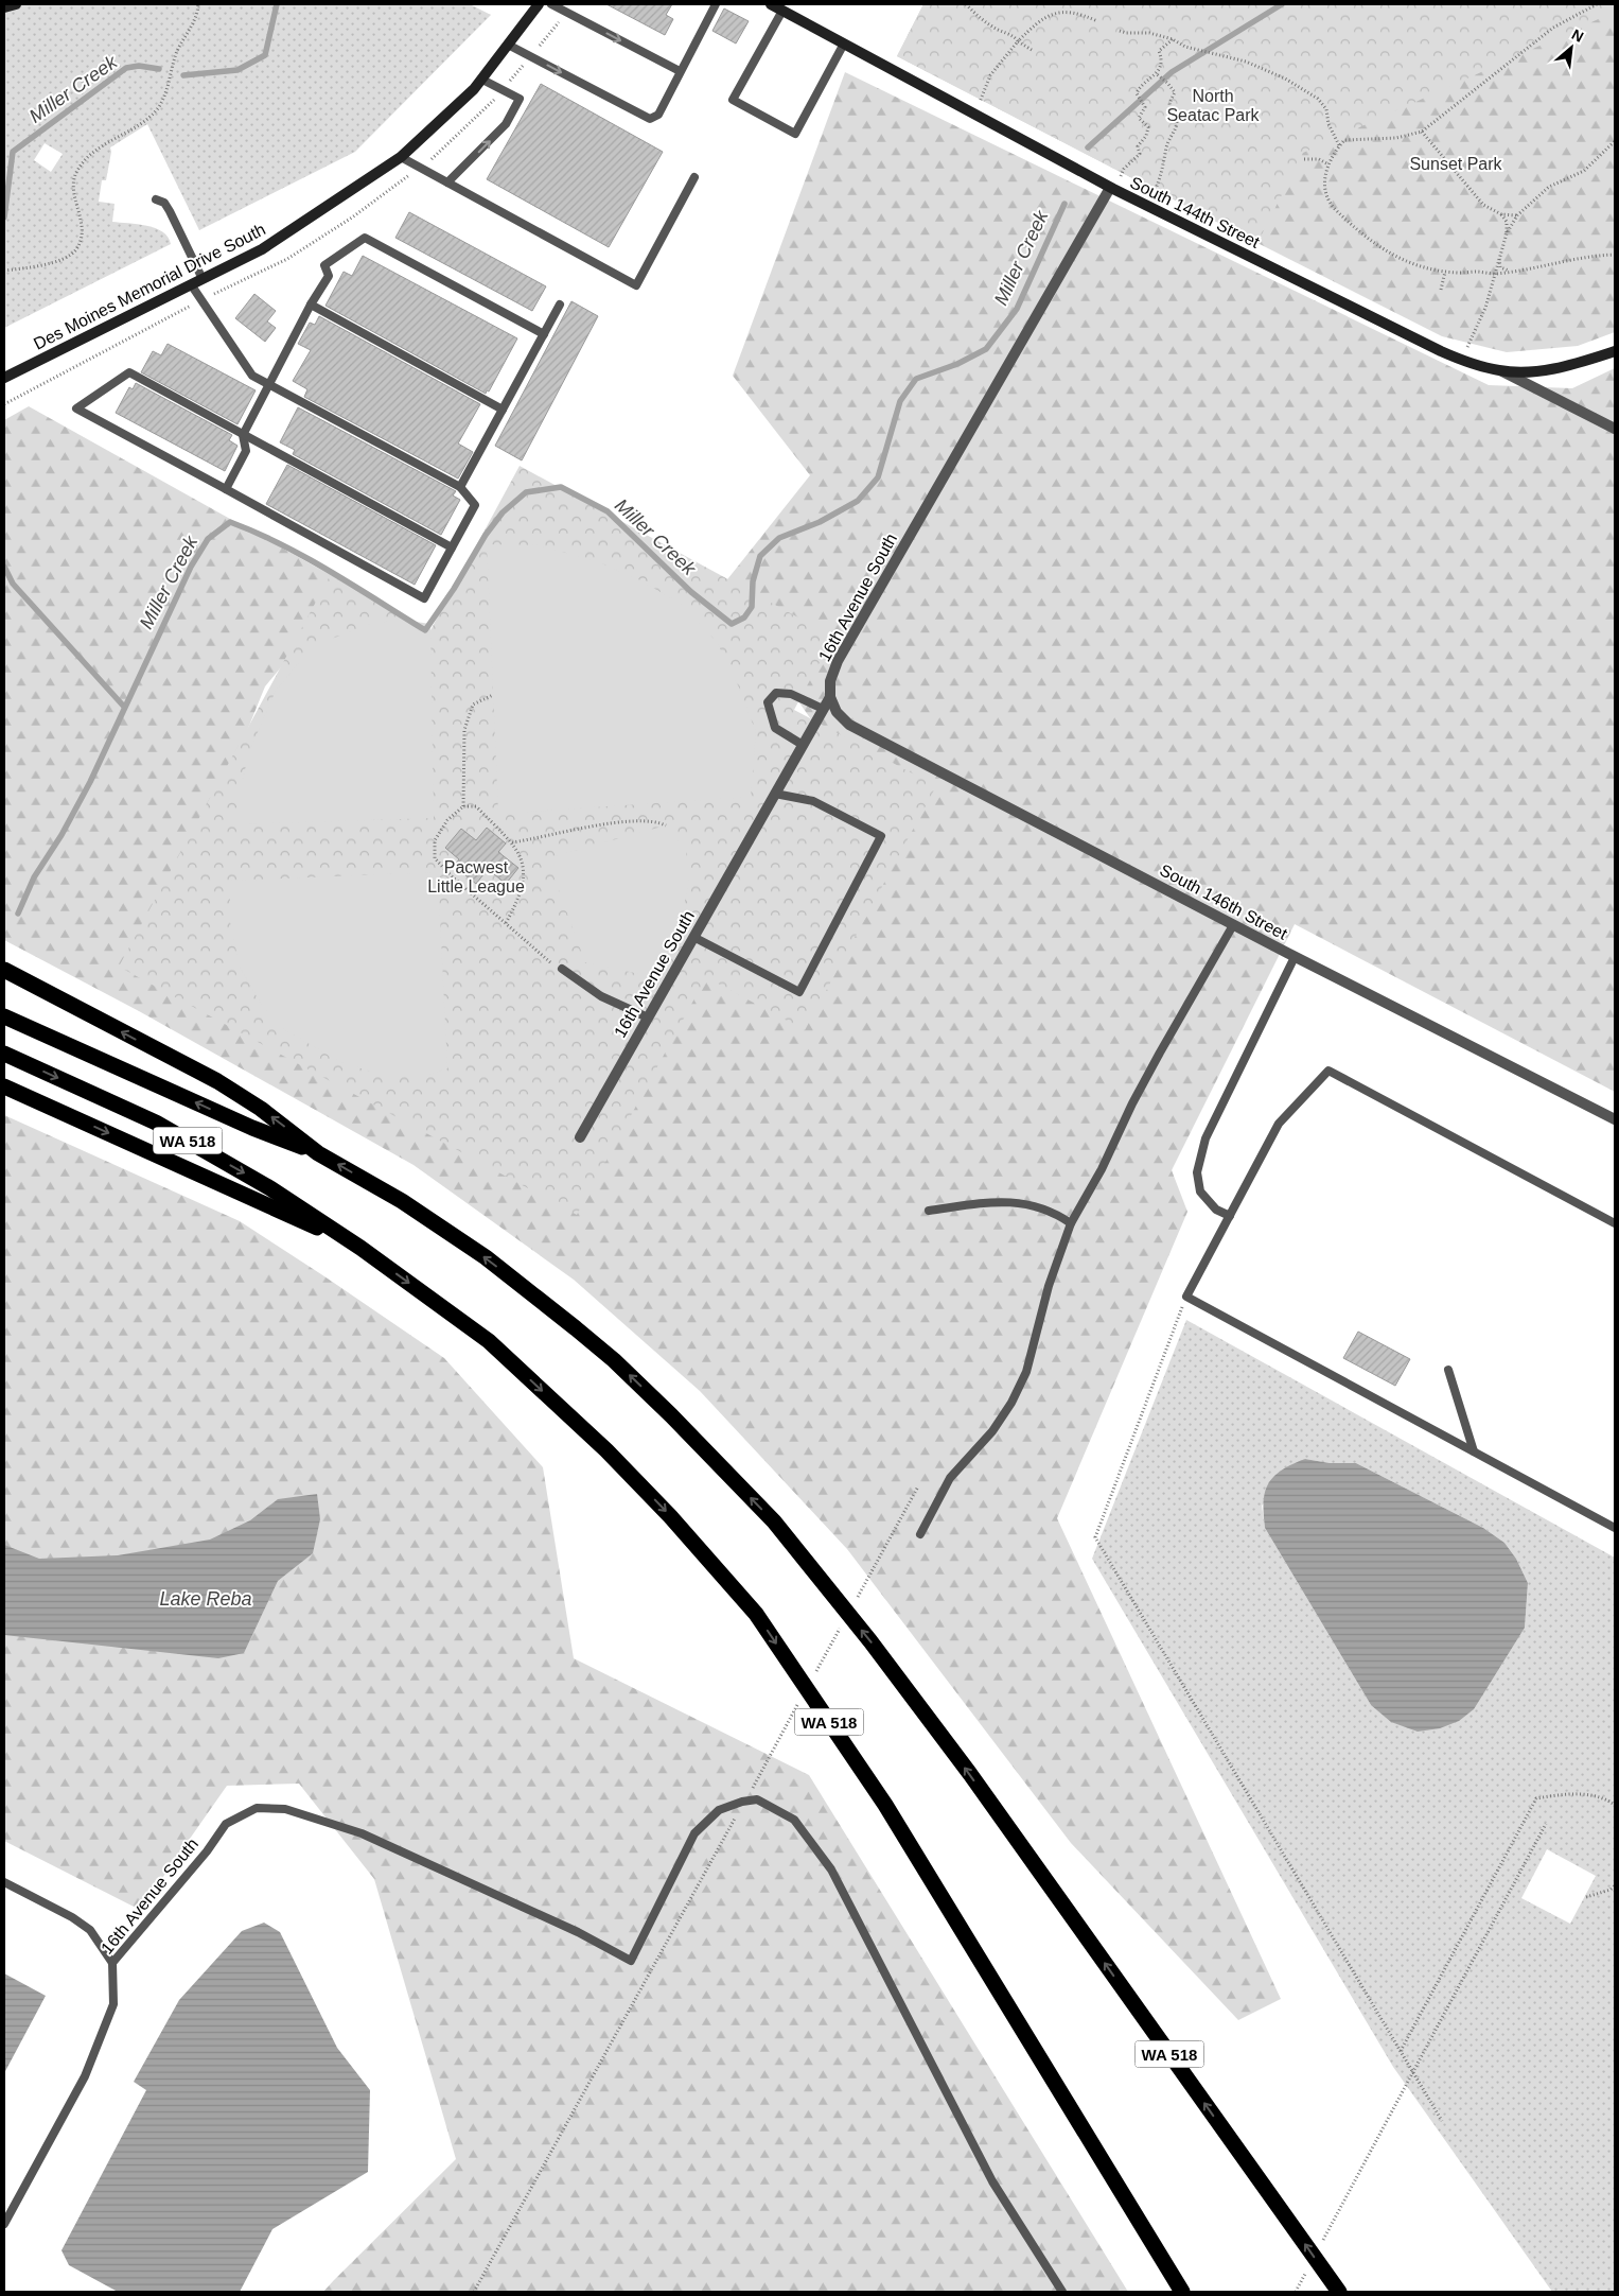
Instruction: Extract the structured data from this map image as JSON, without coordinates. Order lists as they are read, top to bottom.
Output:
{
  "streets": {
    "highway": ["WA 518"],
    "street": [
      "South 144th Street",
      "Des Moines Memorial Drive South",
      "16th Avenue South",
      "South 146th Street"
    ]
  },
  "crossings": [
    ["South 144th Street", "16th Avenue South"],
    ["16th Avenue South", "South 146th Street"]
  ],
  "water": ["Miller Creek", "Lake Reba"],
  "parks": ["North Seatac Park", "Sunset Park", "Pacwest Little League"],
  "north": "top right"
}
